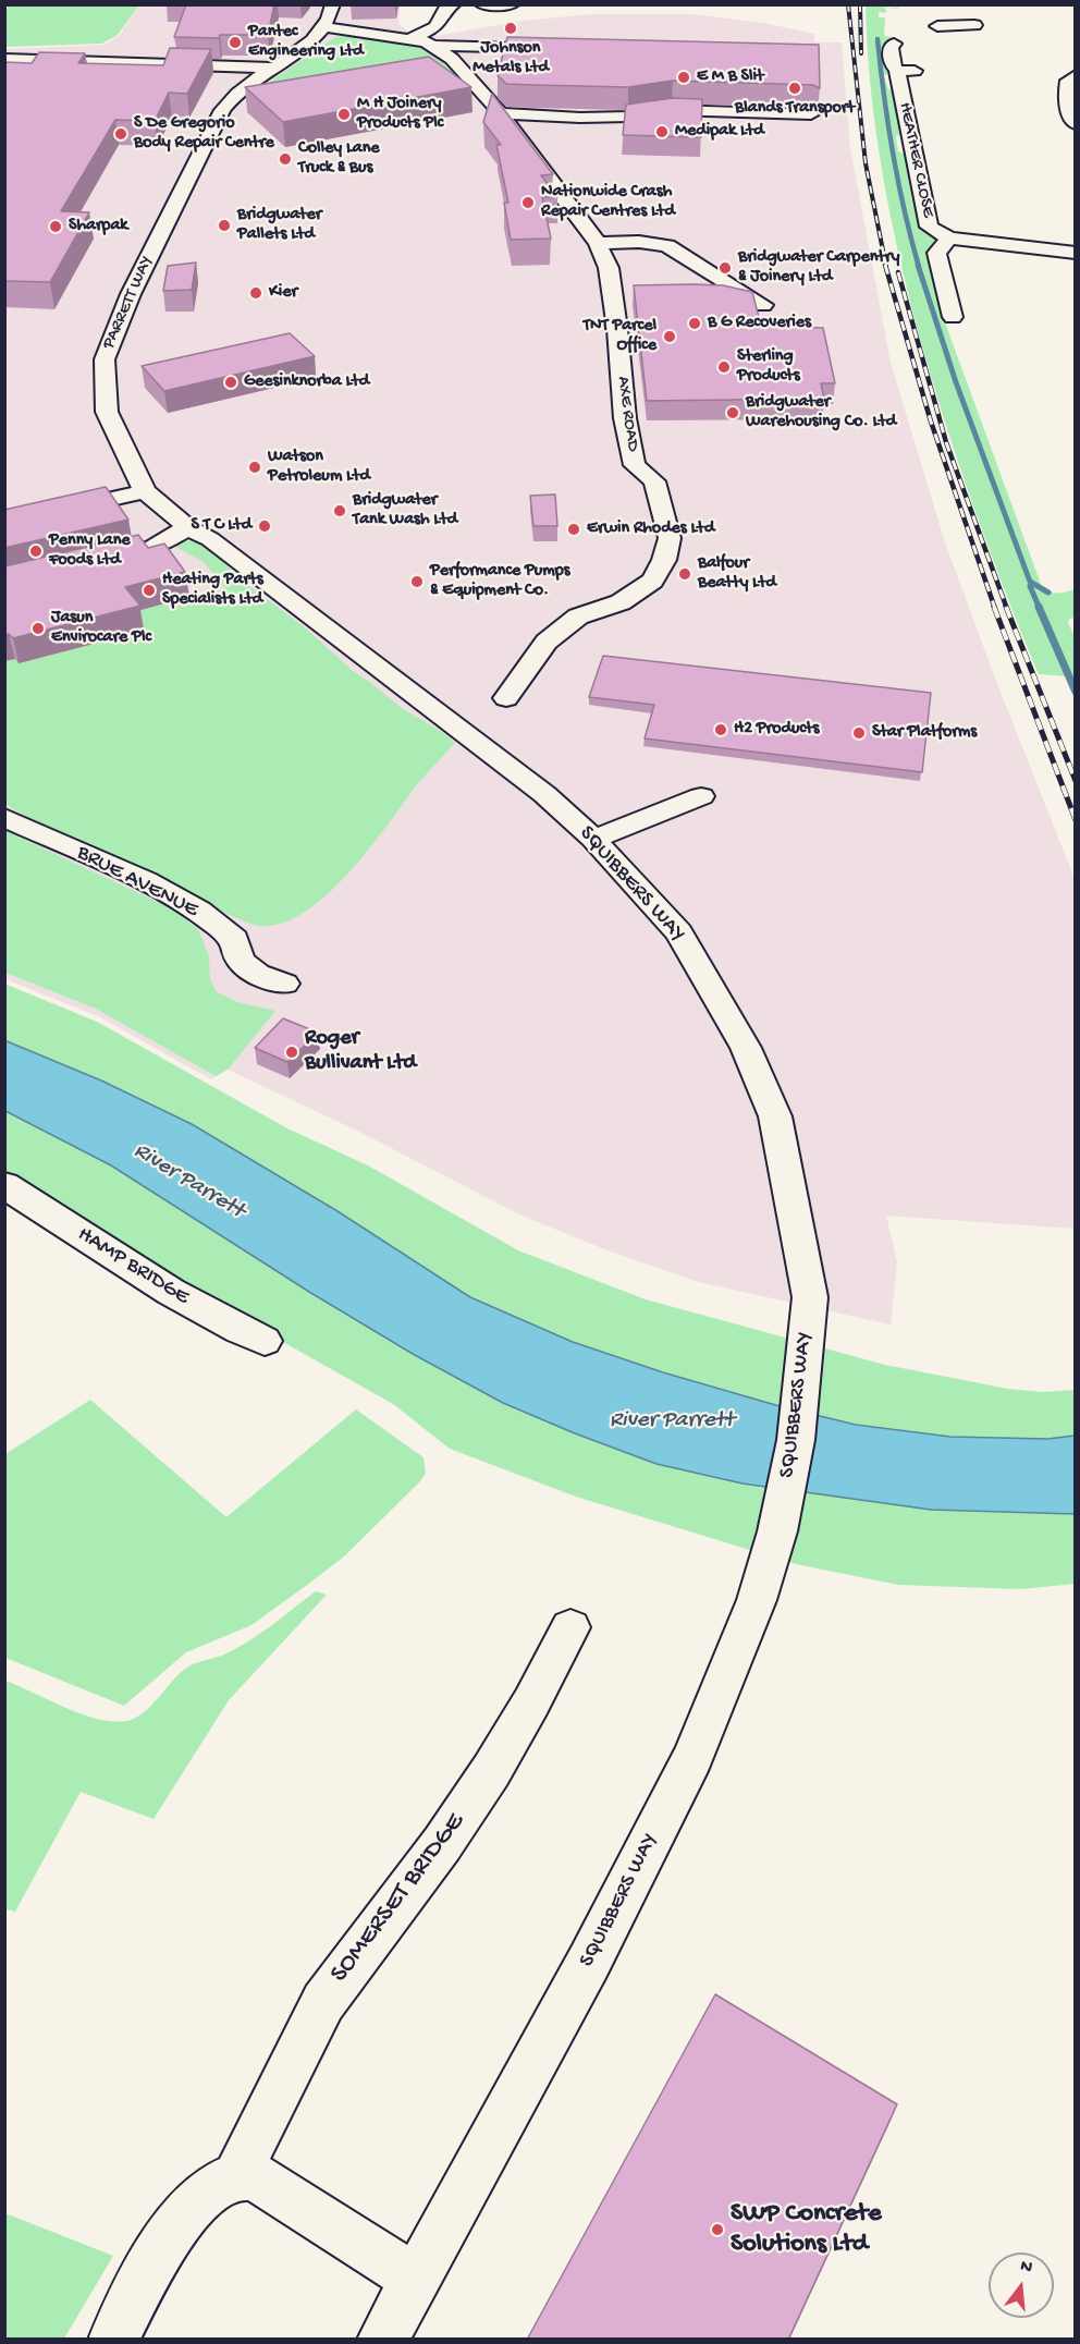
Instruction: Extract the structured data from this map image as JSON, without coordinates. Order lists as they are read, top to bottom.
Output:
{
  "streets": {
    "street": [
      "HEATHER CLOSE",
      "PARRETT WAY",
      "AXE ROAD",
      "BRUE AVENUE",
      "SQUIBBERS WAY",
      "HAMP BRIDGE",
      "SOMERSET BRIDGE"
    ]
  },
  "crossings": [
    ["PARRETT WAY", "AXE ROAD"],
    ["PARRETT WAY", "SQUIBBERS WAY"]
  ],
  "water": ["River Parrett"],
  "places": [
    "Johnson Metals Ltd",
    "Pantec Engineering Ltd",
    "E M B Slit",
    "Blands Transport",
    "M H Joinery Products Plc",
    "Medipak Ltd",
    "S De Gregorio Body Repair Centre",
    "Colley Lane Truck & Bus",
    "Nationwide Crash Repair Centres Ltd",
    "Bridgwater Pallets Ltd",
    "Sharpak",
    "Bridgwater Carpentry & Joinery Ltd",
    "Kier",
    "B G Recoveries",
    "TNT Parcel Office",
    "Sterling Products",
    "Geesinknorba Ltd",
    "Bridgwater Warehousing Co. Ltd",
    "Watson Petroleum Ltd",
    "Bridgwater Tank Wash Ltd",
    "S T C Ltd",
    "Erwin Rhodes Ltd",
    "Penny Lane Foods Ltd",
    "Balfour Beatty Ltd",
    "Performance Pumps & Equipment Co.",
    "Heating Parts Specialists Ltd",
    "Jasun Envirocare Plc",
    "H2 Products",
    "Star Platforms",
    "Roger Bullivant Ltd",
    "SWP Concrete Solutions Ltd"
  ],
  "north": "top"
}
